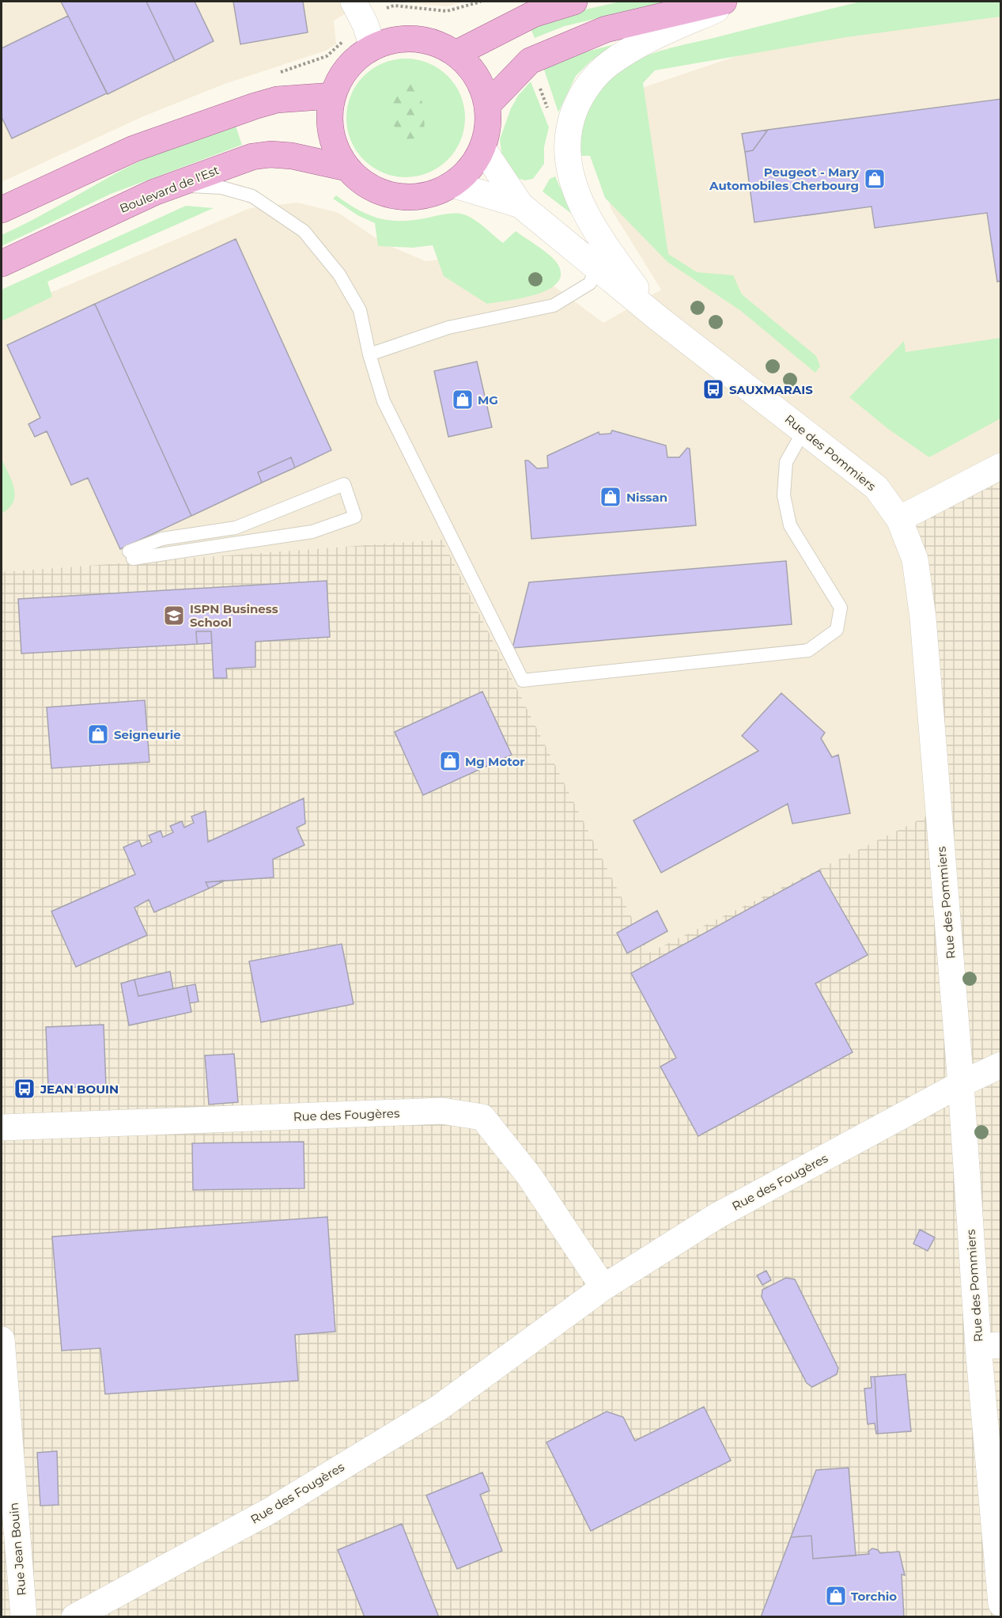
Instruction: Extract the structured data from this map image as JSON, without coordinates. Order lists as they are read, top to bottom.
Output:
{
  "streets": {
    "main road": ["Boulevard de l'Est"],
    "street": ["Rue des Pommiers", "Rue des Fougères", "Rue Jean Bouin"]
  },
  "crossings": [
    ["Boulevard de l'Est", "Rue des Pommiers"],
    ["Rue des Pommiers", "Rue des Fougères"]
  ],
  "places": {
    "shop": [
      "Peugeot - Mary Automobiles Cherbourg",
      "MG",
      "Nissan",
      "Seigneurie",
      "Mg Motor",
      "Torchio"
    ],
    "bus stop": ["SAUXMARAIS", "JEAN BOUIN"],
    "school or university": ["ISPN Business School"]
  }
}
